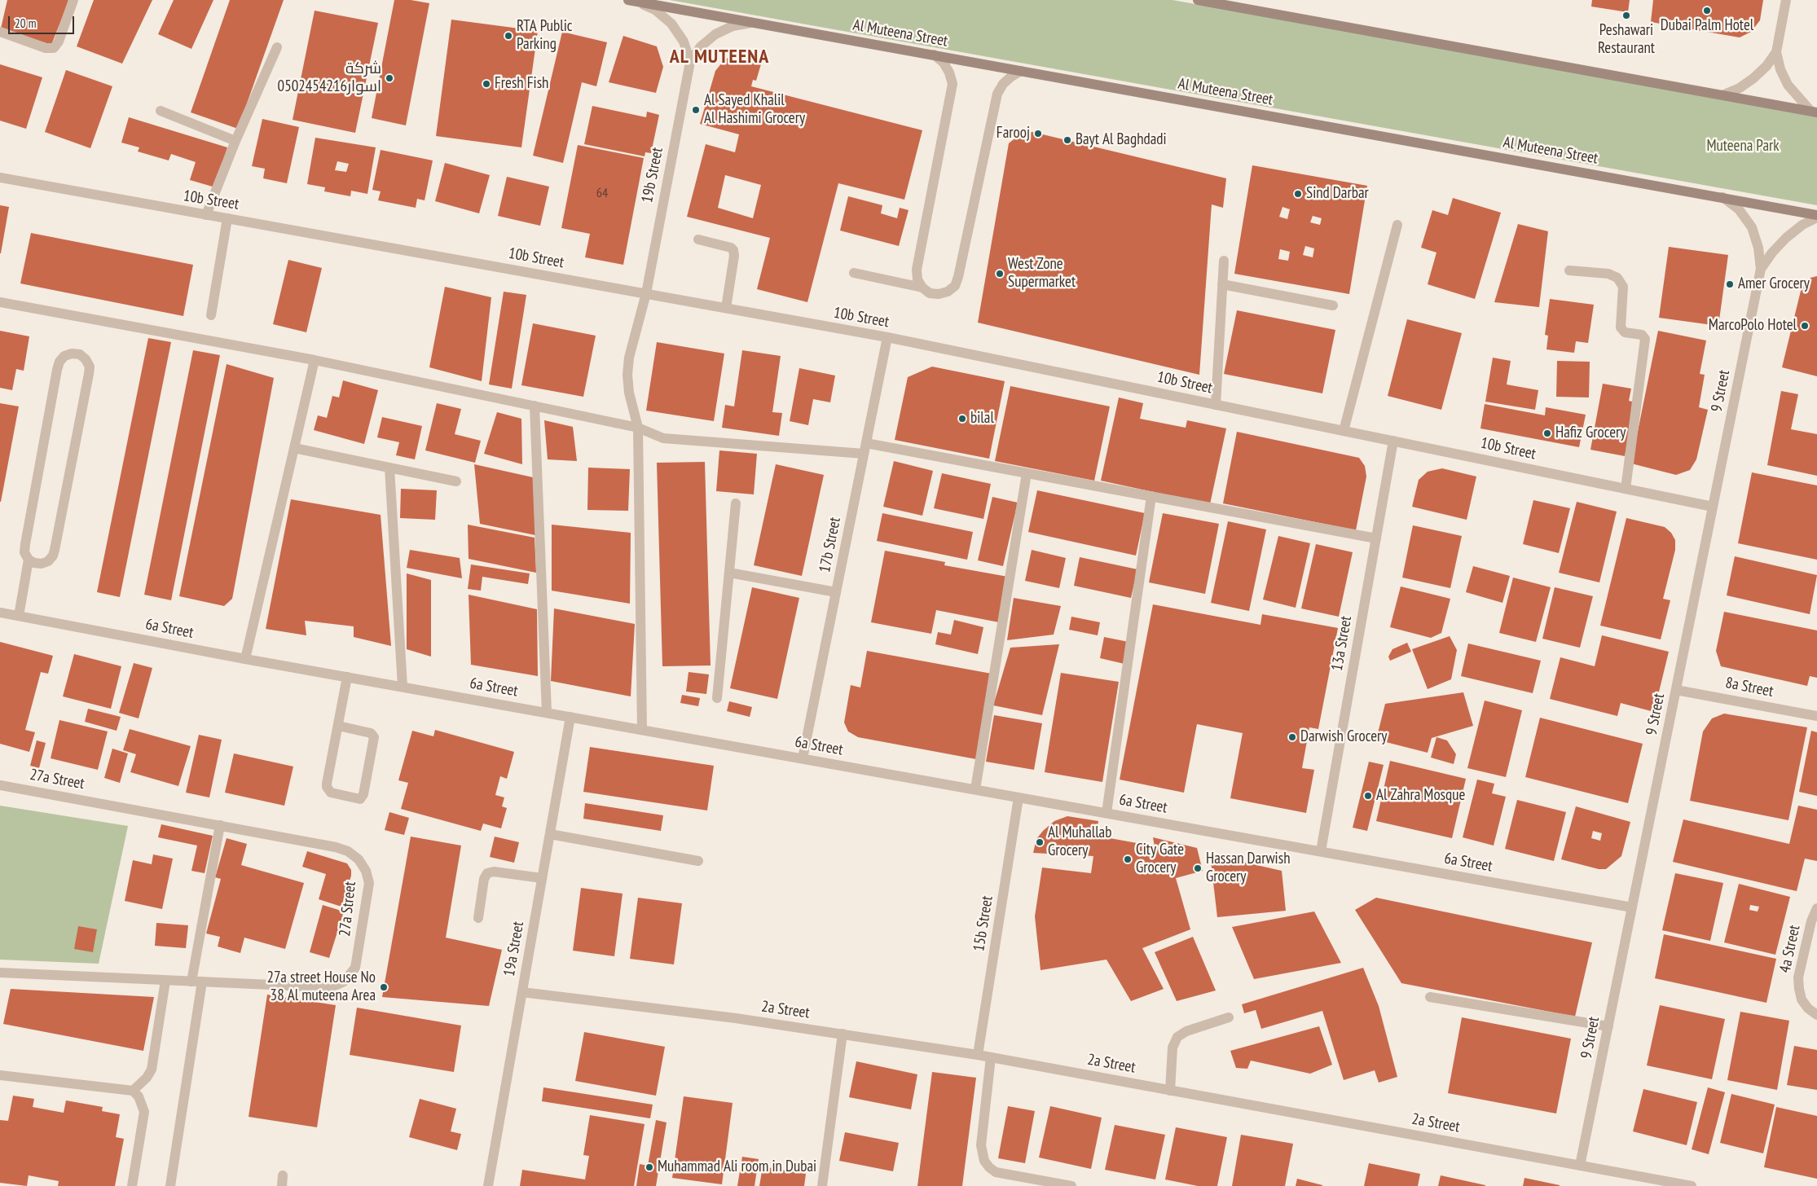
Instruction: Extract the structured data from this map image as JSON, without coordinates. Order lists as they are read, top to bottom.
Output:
{
  "streets": {
    "street": [
      "Al Muteena Street",
      "19b Street",
      "10b Street",
      "9 Street",
      "17b Street",
      "6a Street",
      "13a Street",
      "8a Street",
      "27a Street",
      "15b Street",
      "19a Street",
      "4a Street",
      "2a Street"
    ]
  },
  "crossings": [
    ["Al Muteena Street", "19b Street"],
    ["Al Muteena Street", "9 Street"],
    ["19b Street", "10b Street"],
    ["19b Street", "6a Street"],
    ["10b Street", "9 Street"],
    ["10b Street", "17b Street"],
    ["10b Street", "13a Street"],
    ["9 Street", "6a Street"],
    ["9 Street", "8a Street"],
    ["9 Street", "2a Street"],
    ["17b Street", "6a Street"],
    ["6a Street", "13a Street"],
    ["6a Street", "15b Street"],
    ["6a Street", "19a Street"],
    ["15b Street", "2a Street"],
    ["19a Street", "2a Street"]
  ],
  "districts": ["AL MUTEENA"],
  "parks": ["Muteena Park"],
  "places": [
    "Dubai Palm Hotel",
    "Peshawari Restaurant",
    "RTA Public Parking",
    "شركة اسوار0502454216",
    "Fresh Fish",
    "Al Sayed Khalil Al Hashimi Grocery",
    "Farooj",
    "Bayt Al Baghdadi",
    "Sind Darbar",
    "West Zone Supermarket",
    "Amer Grocery",
    "MarcoPolo Hotel",
    "bilal",
    "Hafiz Grocery",
    "Darwish Grocery",
    "Al Zahra Mosque",
    "Al Muhallab Grocery",
    "City Gate Grocery",
    "Hassan Darwish Grocery",
    "27a street House No 38 Al muteena Area",
    "Muhammad Ali room in Dubai"
  ],
  "house_numbers": ["64"],
  "scale_bar": "20 m"
}
